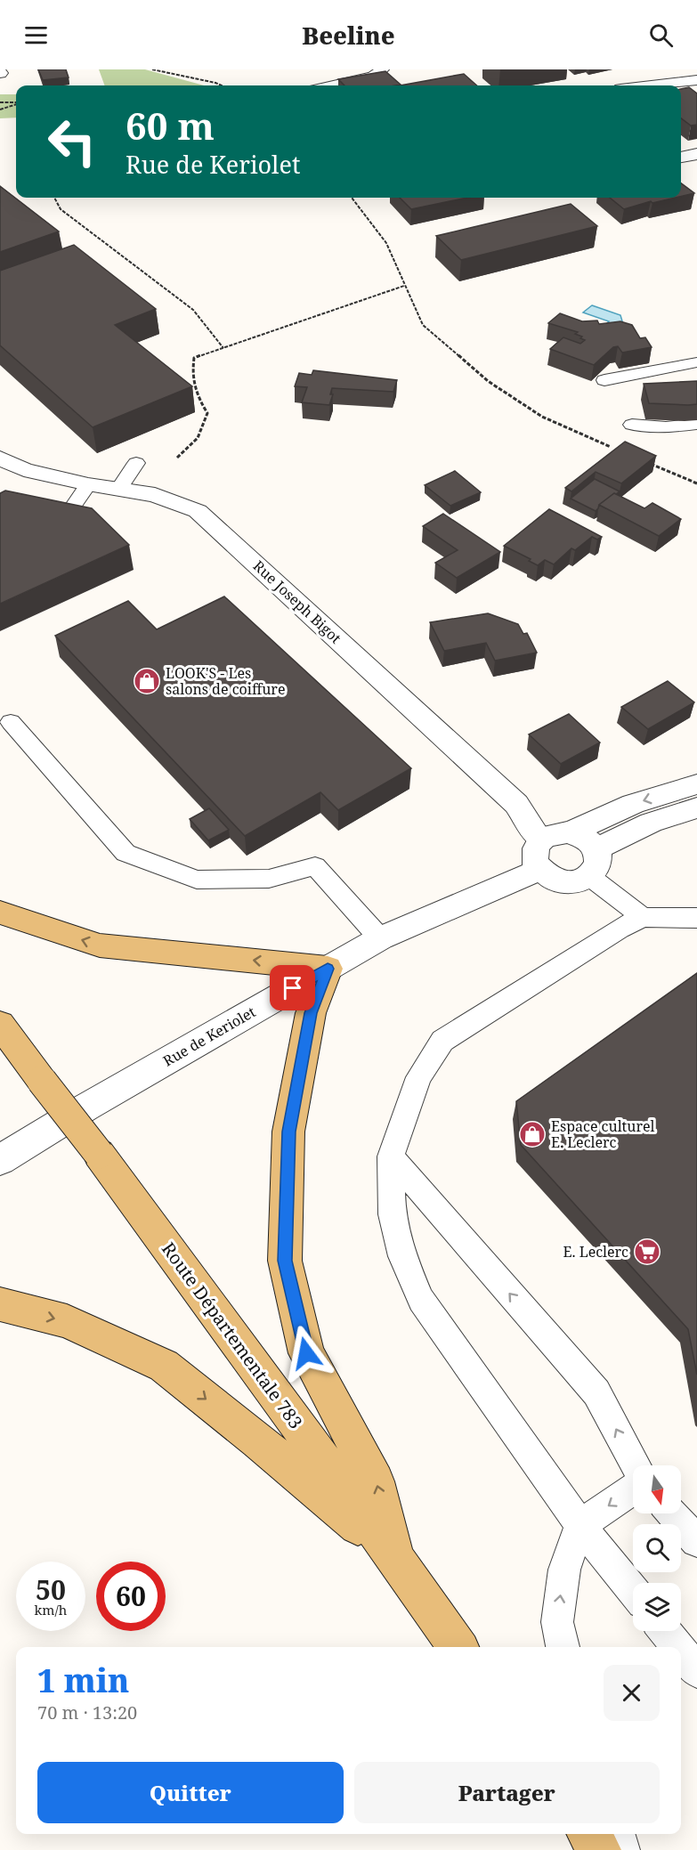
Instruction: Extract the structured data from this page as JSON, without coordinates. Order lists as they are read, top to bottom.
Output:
{
  "streets": {
    "main road": ["Route Départementale 783"],
    "street": ["Rue Joseph Bigot", "Rue de Keriolet"]
  },
  "crossings": [
    ["Rue Joseph Bigot", "Rue de Keriolet"]
  ],
  "places": {
    "shop": ["LOOK'S - Les salons de coiffure", "Espace culturel E. Leclerc"],
    "supermarket": ["E. Leclerc"]
  },
  "north": "bottom",
  "page": {
    "header": "Beeline",
    "turn": ["60 m", "Rue de Keriolet"],
    "speed": "50 km/h",
    "limit": "60",
    "heading": ["1 min", "70 m · 13:20"],
    "buttons": ["Quitter", "Partager"]
  }
}
